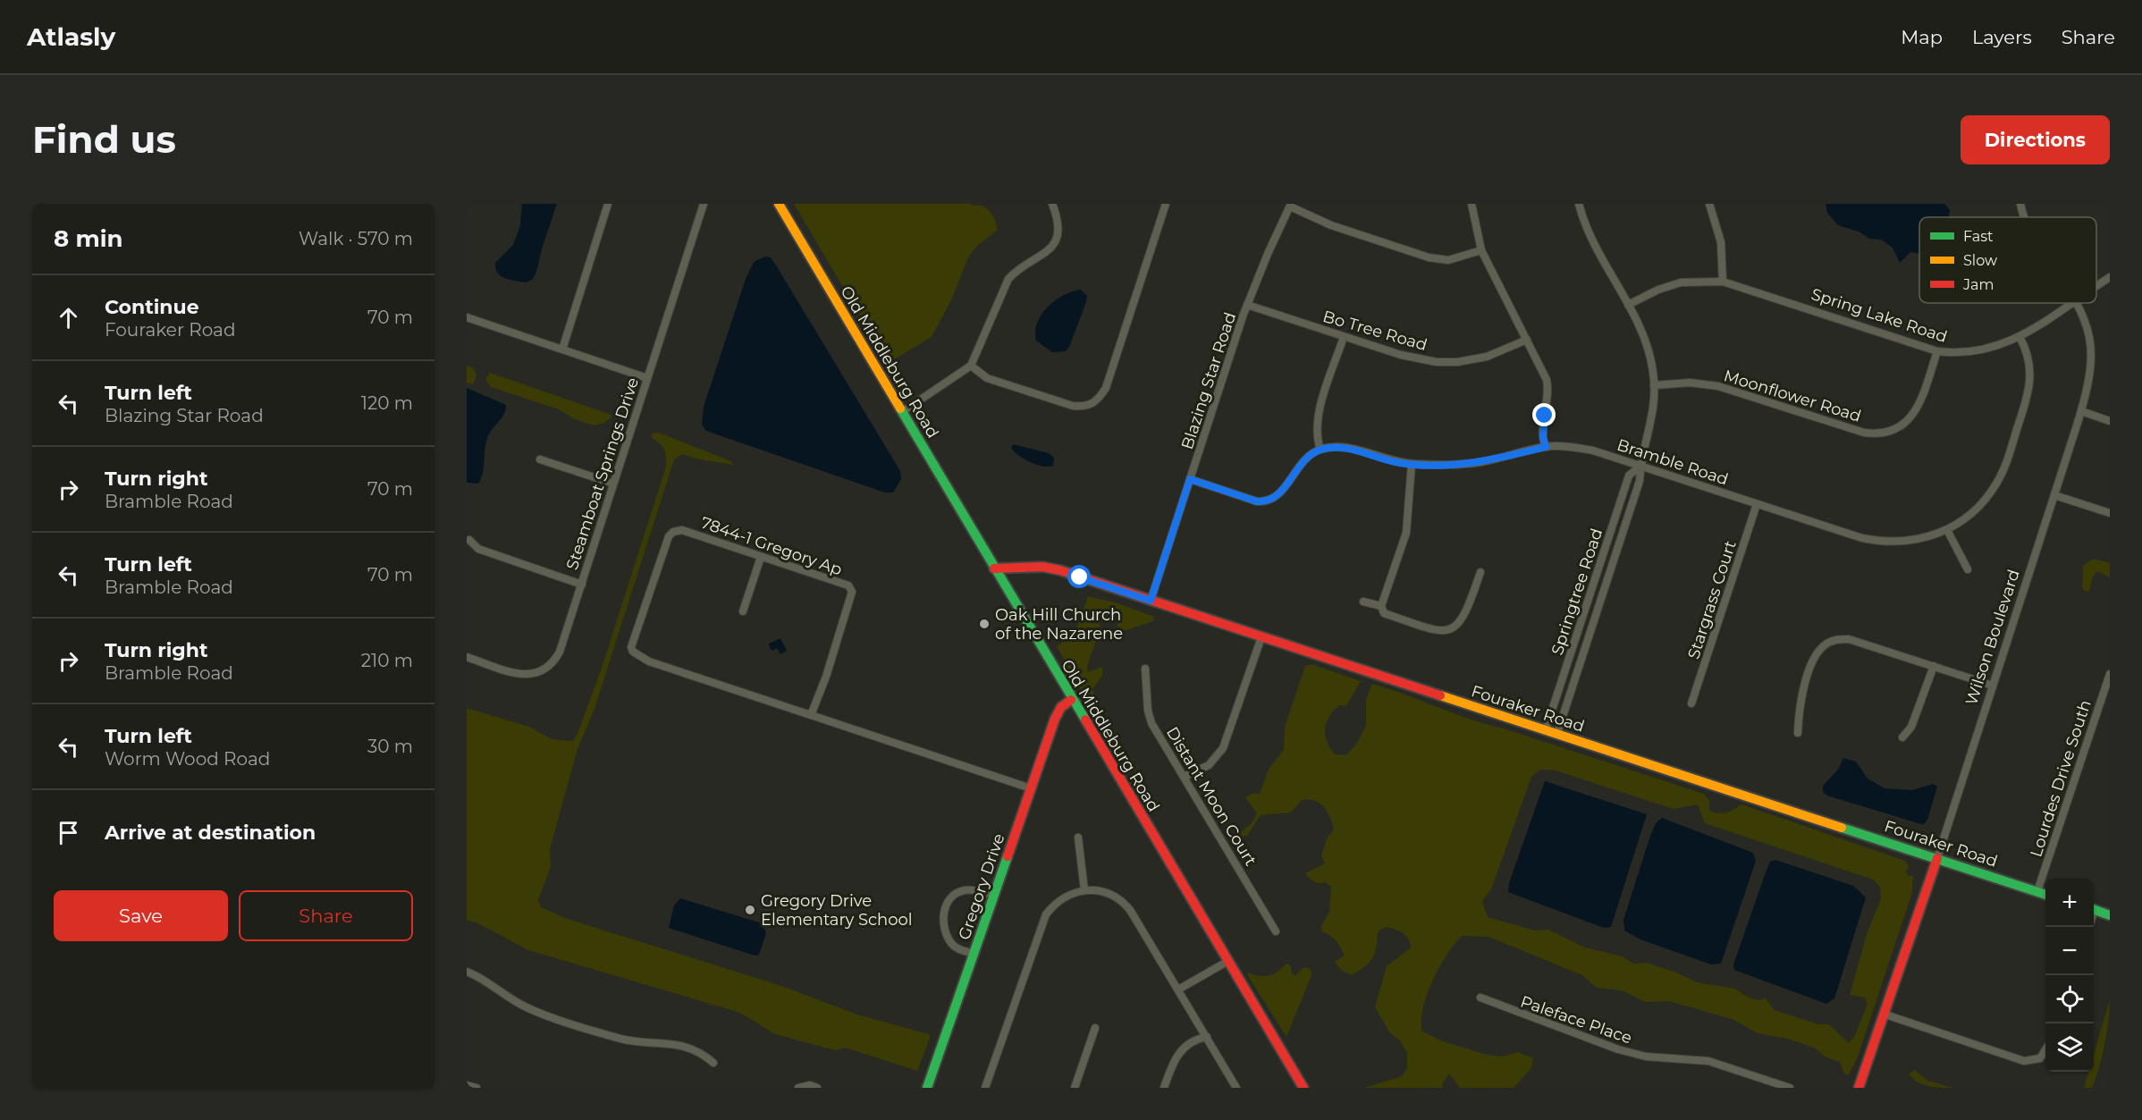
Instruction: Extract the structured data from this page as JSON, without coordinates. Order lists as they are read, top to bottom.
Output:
{
  "streets": {
    "main road": [
      "Old Middleburg Road",
      "Wilson Boulevard",
      "Fouraker Road",
      "Gregory Drive"
    ],
    "street": [
      "Spring Lake Road",
      "Bo Tree Road",
      "Blazing Star Road",
      "Moonflower Road",
      "Bramble Road",
      "Steamboat Springs Drive",
      "7844-1 Gregory Ap",
      "Springtree Road",
      "Stargrass Court",
      "Lourdes Drive South",
      "Distant Moon Court",
      "Paleface Place"
    ]
  },
  "crossings": [
    ["Spring Lake Road", "Moonflower Road"],
    ["Spring Lake Road", "Bramble Road"],
    ["Spring Lake Road", "Springtree Road"],
    ["Bo Tree Road", "Blazing Star Road"],
    ["Old Middleburg Road", "Fouraker Road"],
    ["Old Middleburg Road", "Gregory Drive"],
    ["Blazing Star Road", "Fouraker Road"],
    ["Moonflower Road", "Springtree Road"],
    ["Bramble Road", "Springtree Road"],
    ["Bramble Road", "Stargrass Court"],
    ["7844-1 Gregory Ap", "Gregory Drive"],
    ["Springtree Road", "Fouraker Road"],
    ["Wilson Boulevard", "Fouraker Road"],
    ["Fouraker Road", "Lourdes Drive South"]
  ],
  "places": ["Oak Hill Church of the Nazarene", "Gregory Drive Elementary School"],
  "legend": ["Fast", "Slow", "Jam"],
  "page": {
    "header": "Atlasly",
    "nav": ["Map", "Layers", "Share"],
    "buttons": [
      "Directions",
      ["Save", "Share"]
    ],
    "title": "Find us",
    "heading": ["8 min", "Walk · 570 m"],
    "list": [
      ["Continue", "Fouraker Road", "70 m"],
      ["Turn left", "Blazing Star Road", "120 m"],
      ["Turn right", "Bramble Road", "70 m"],
      ["Turn left", "Bramble Road", "70 m"],
      ["Turn right", "Bramble Road", "210 m"],
      ["Turn left", "Worm Wood Road", "30 m"],
      "Arrive at destination"
    ],
    "map_buttons": ["+", "−"]
  }
}
